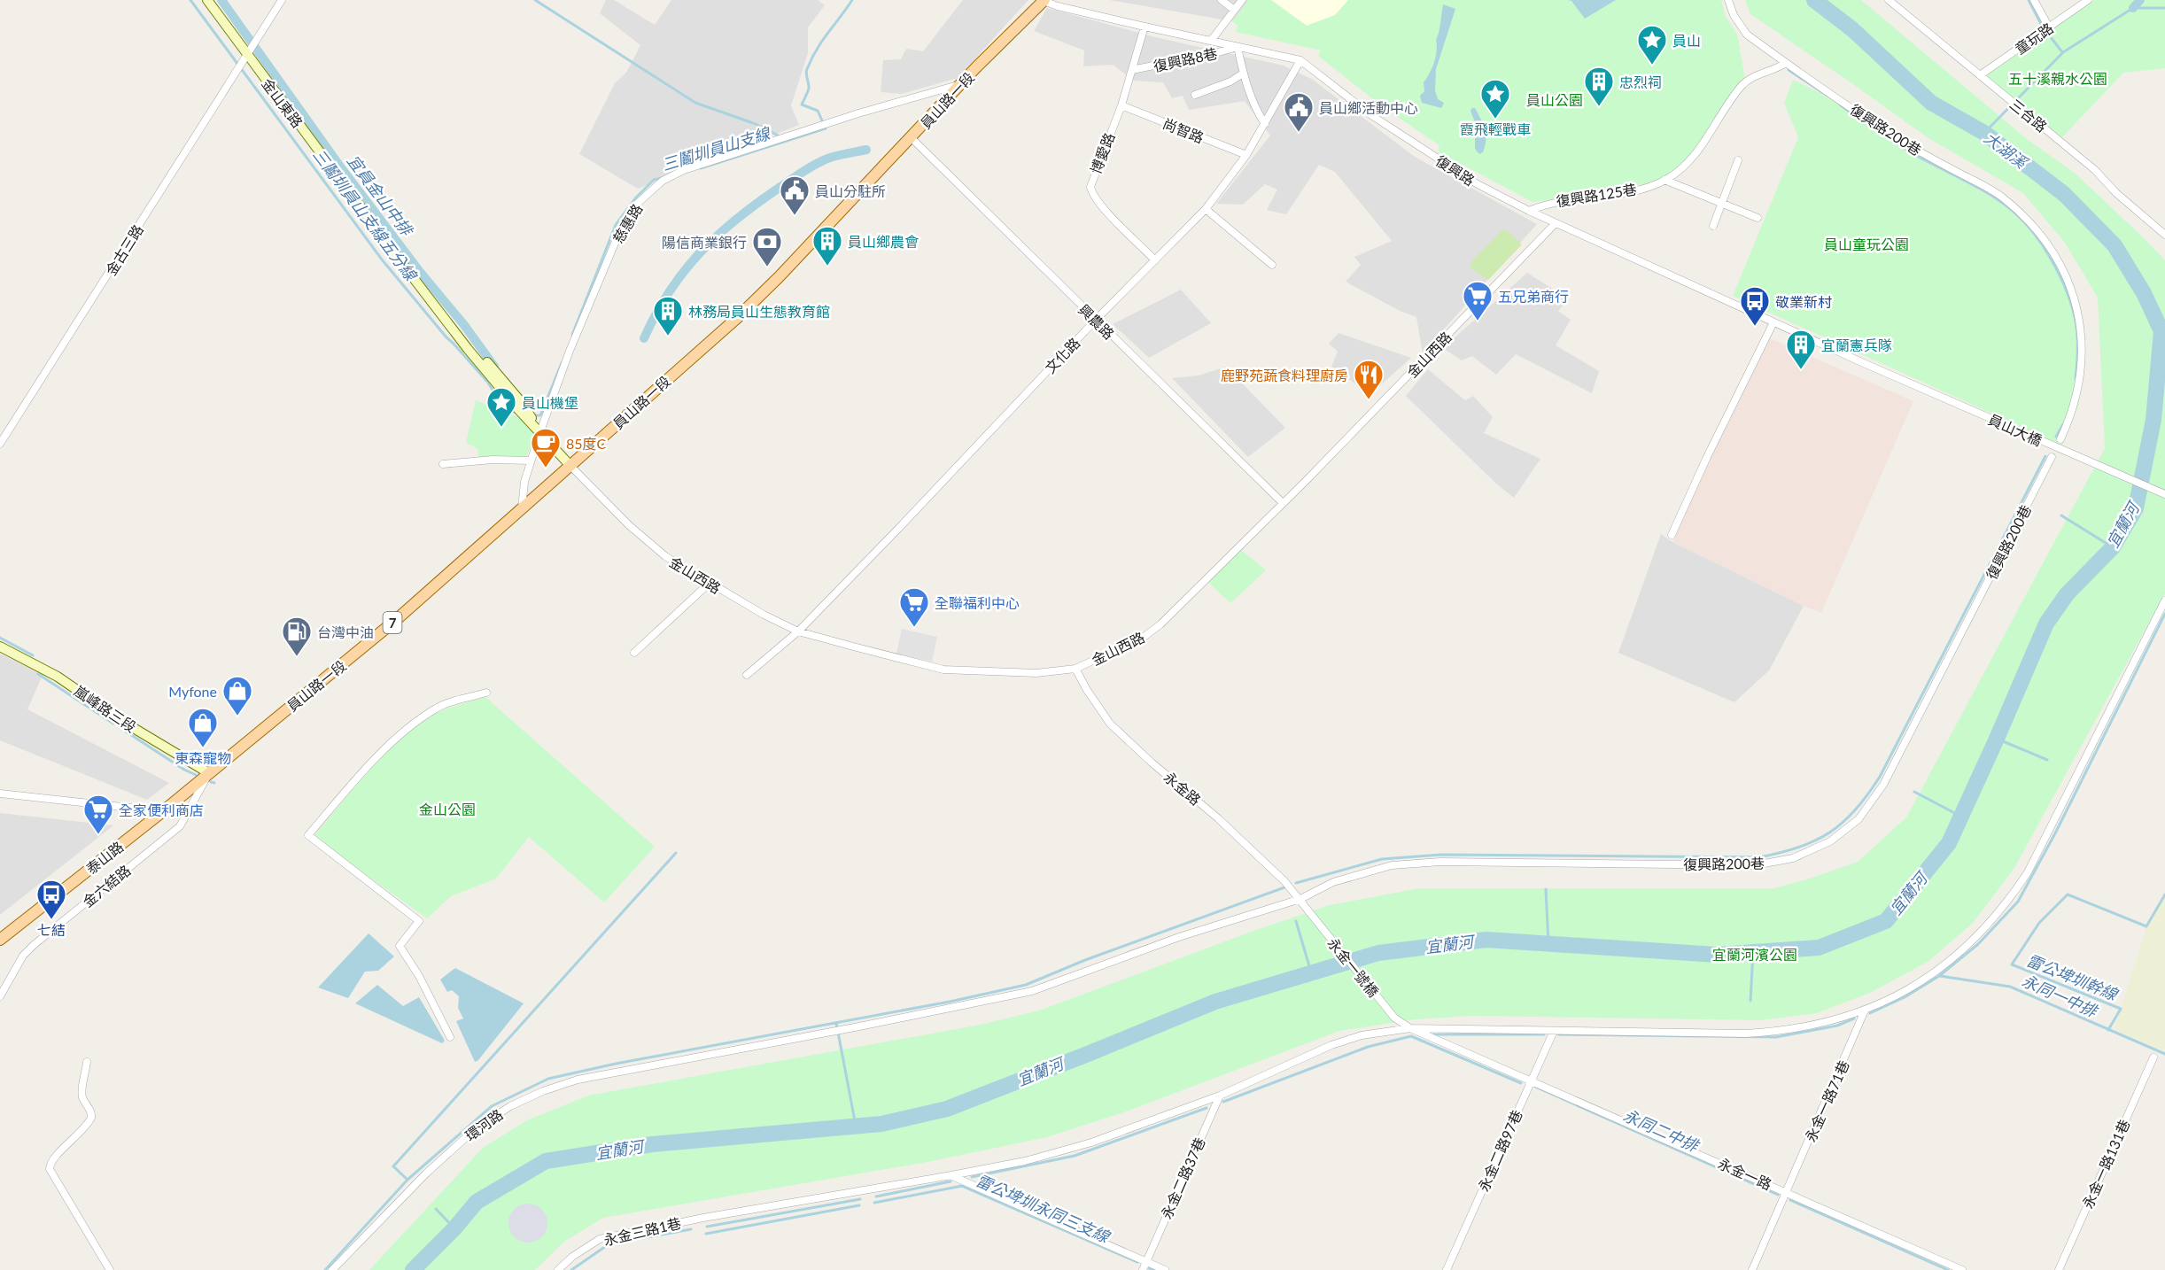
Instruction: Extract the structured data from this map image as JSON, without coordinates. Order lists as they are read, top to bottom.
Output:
{
  "streets": {
    "main road": ["員山路一段", "7", "泰山路"],
    "street": [
      "童玩路",
      "復興路8巷",
      "金山東路",
      "三合路",
      "復興路200巷",
      "尚智路",
      "博愛路",
      "復興路",
      "復興路125巷",
      "慈惠路",
      "金古三路",
      "興農路",
      "金山西路",
      "文化路",
      "員山大橋",
      "嵐峰路三段",
      "永金路",
      "金六結路",
      "永金一號橋",
      "永金一路71巷",
      "環河路",
      "永金二路97巷",
      "永金一路131巷",
      "永金一路",
      "永金二路37巷",
      "永金三路1巷"
    ]
  },
  "crossings": [
    ["童玩路", "三合路"],
    ["復興路8巷", "博愛路"],
    ["復興路8巷", "復興路"],
    ["員山路一段", "金山東路"],
    ["員山路一段", "復興路"],
    ["員山路一段", "慈惠路"],
    ["員山路一段", "興農路"],
    ["員山路一段", "金山西路"],
    ["員山路一段", "嵐峰路三段"],
    ["員山路一段", "泰山路"],
    ["員山路一段", "金六結路"],
    ["金山東路", "慈惠路"],
    ["金山東路", "金古三路"],
    ["金山東路", "金山西路"],
    ["復興路200巷", "復興路125巷"],
    ["復興路200巷", "永金路"],
    ["復興路200巷", "環河路"],
    ["尚智路", "博愛路"],
    ["尚智路", "文化路"],
    ["博愛路", "復興路"],
    ["博愛路", "文化路"],
    ["復興路", "復興路125巷"],
    ["復興路", "金山西路"],
    ["復興路", "文化路"],
    ["復興路", "員山大橋"],
    ["興農路", "金山西路"],
    ["興農路", "文化路"],
    ["金山西路", "文化路"],
    ["金山西路", "永金路"],
    ["嵐峰路三段", "泰山路"],
    ["嵐峰路三段", "金六結路"],
    ["永金路", "永金一號橋"],
    ["泰山路", "金六結路"],
    ["永金一號橋", "永金一路"],
    ["永金一號橋", "永金三路1巷"],
    ["永金一路71巷", "永金一路"],
    ["永金一路71巷", "永金三路1巷"],
    ["永金二路97巷", "永金一路"],
    ["永金二路97巷", "永金三路1巷"],
    ["永金一路", "永金三路1巷"],
    ["永金二路37巷", "永金三路1巷"]
  ],
  "water": [
    "三鬮圳員山支線",
    "大湖溪",
    "宜員金山中排",
    "三鬮圳員山支線五分線",
    "宜蘭河",
    "雷公埤圳幹線",
    "永同一中排",
    "永同二中排",
    "雷公埤圳永同三支線"
  ],
  "parks": [
    "五十溪親水公園",
    "員山公園",
    "員山童玩公園",
    "金山公園",
    "宜蘭河濱公園"
  ],
  "places": {
    "place": ["員山", "霞飛輕戰車", "員山機堡"],
    "building": [
      "忠烈祠",
      "員山鄉農會",
      "林務局員山生態教育館",
      "宜蘭憲兵隊"
    ],
    "public building": ["員山鄉活動中心", "員山分駐所"],
    "bank": ["陽信商業銀行"],
    "supermarket": ["五兄弟商行", "全聯福利中心", "全家便利商店"],
    "bus stop": ["敬業新村", "七結"],
    "restaurant": ["鹿野苑蔬食料理廚房"],
    "cafe": ["85度C"],
    "fuel station": ["台灣中油"],
    "shop": ["Myfone", "東森寵物"]
  }
}
